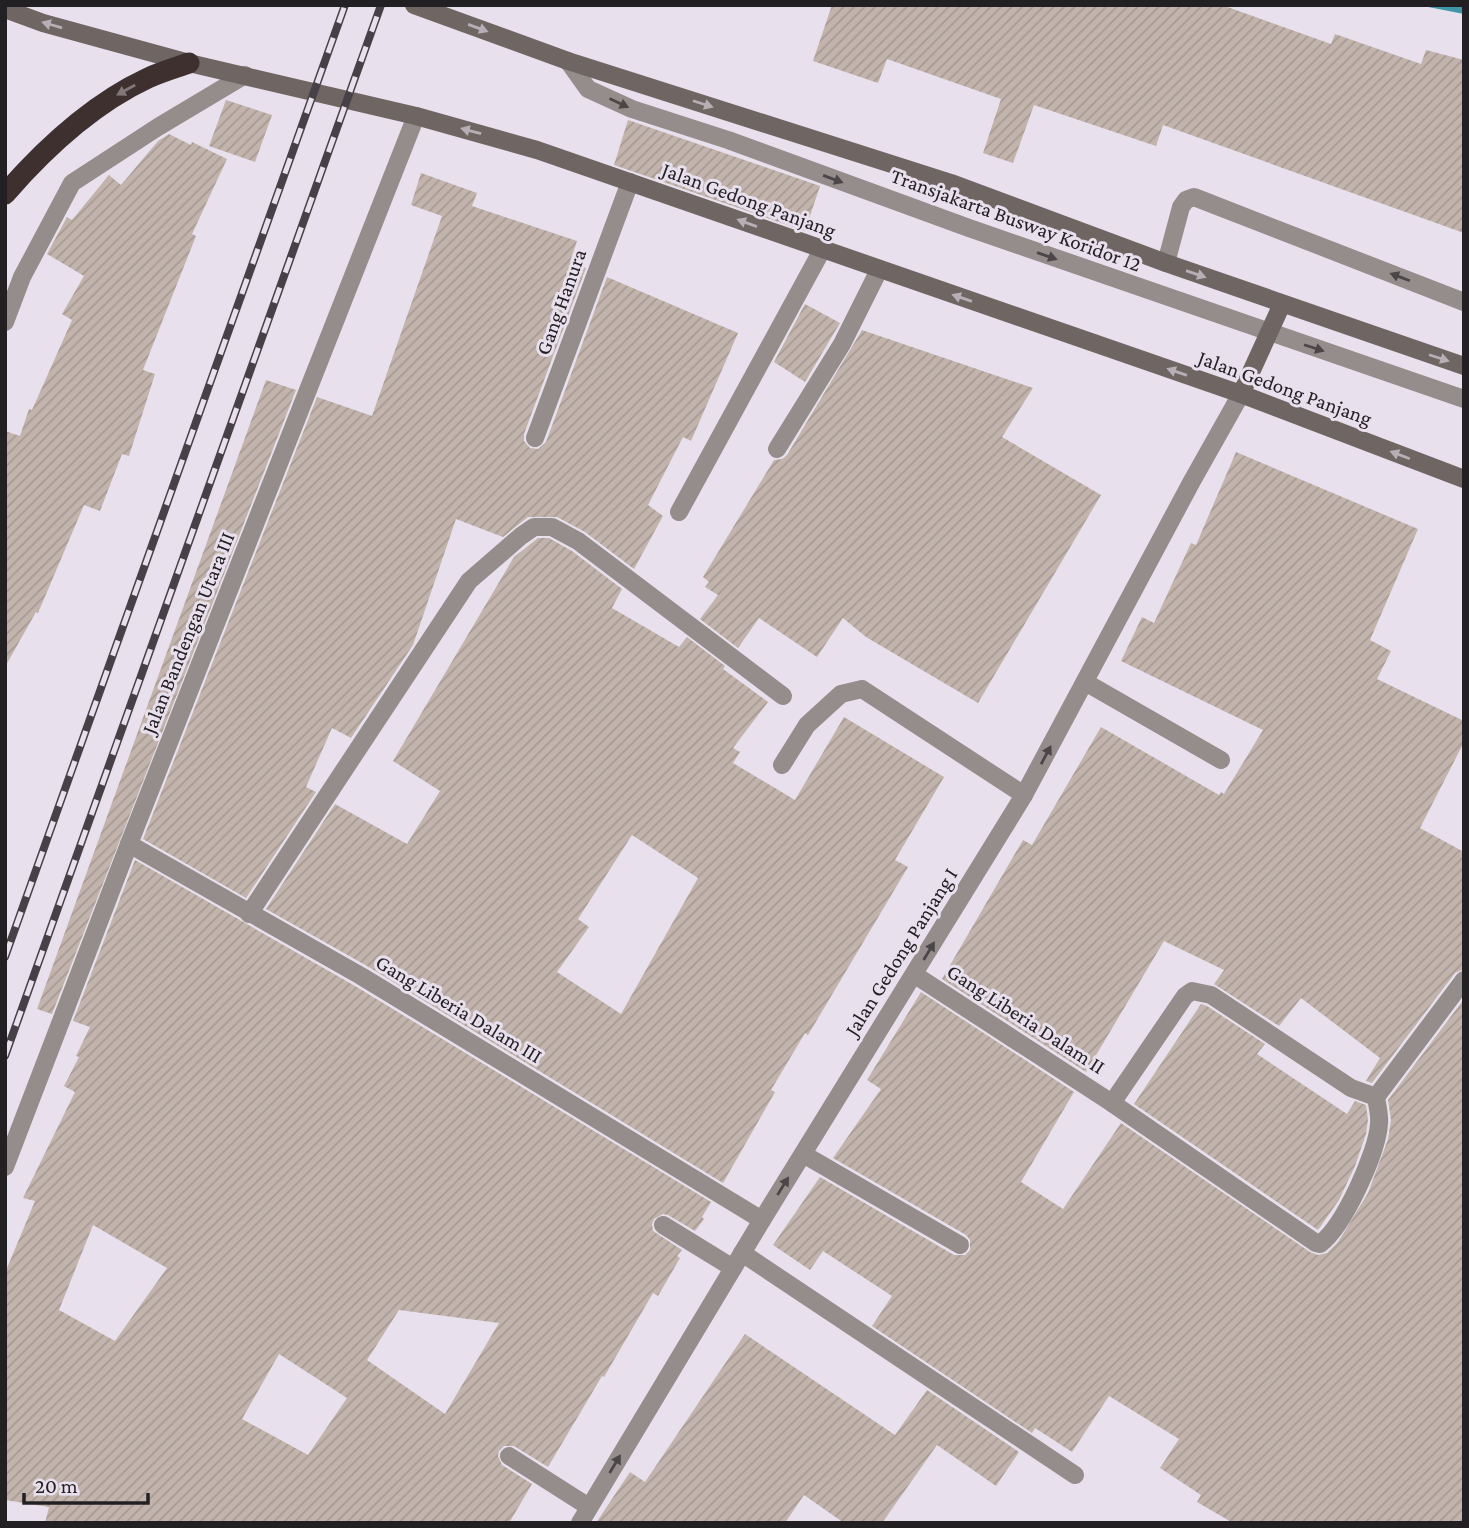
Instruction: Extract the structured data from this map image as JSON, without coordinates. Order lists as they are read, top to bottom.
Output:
{
  "streets": {
    "main road": ["Jalan Gedong Panjang"],
    "street": [
      "Transjakarta Busway Koridor 12",
      "Gang Hanura",
      "Jalan Bandengan Utara III",
      "Jalan Gedong Panjang I",
      "Gang Liberia Dalam III",
      "Gang Liberia Dalam II"
    ]
  },
  "crossings": [
    ["Jalan Gedong Panjang", "Gang Hanura"],
    ["Jalan Gedong Panjang", "Jalan Bandengan Utara III"],
    ["Jalan Gedong Panjang", "Jalan Gedong Panjang I"],
    ["Jalan Bandengan Utara III", "Gang Liberia Dalam III"],
    ["Jalan Gedong Panjang I", "Gang Liberia Dalam III"],
    ["Jalan Gedong Panjang I", "Gang Liberia Dalam II"]
  ],
  "one_way": ["Transjakarta Busway Koridor 12", "Jalan Gedong Panjang I"],
  "scale_bar": "20 m"
}
